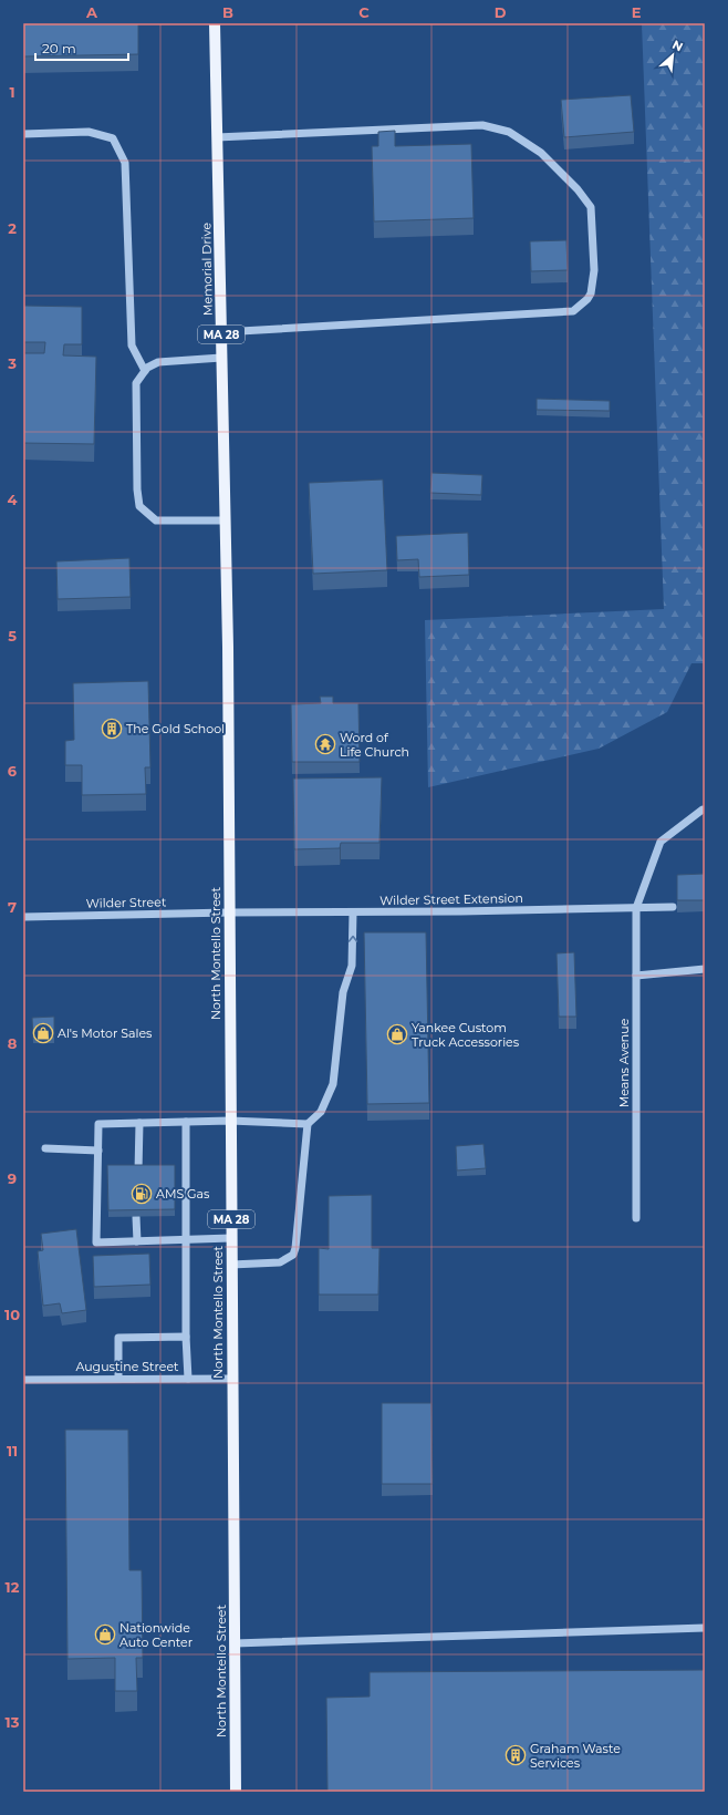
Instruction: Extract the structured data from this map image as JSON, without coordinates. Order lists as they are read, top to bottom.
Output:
{
  "streets": {
    "main road": ["Memorial Drive", "MA 28", "North Montello Street"],
    "street": [
      "Wilder Street Extension",
      "Wilder Street",
      "Means Avenue",
      "Augustine Street"
    ]
  },
  "crossings": [
    ["Memorial Drive", "North Montello Street"],
    ["Wilder Street Extension", "Wilder Street"],
    ["Wilder Street Extension", "North Montello Street"],
    ["Wilder Street Extension", "Means Avenue"],
    ["Wilder Street", "North Montello Street"],
    ["North Montello Street", "Augustine Street"]
  ],
  "places": {
    "building": ["The Gold School", "Graham Waste Services"],
    "temple": ["Word of Life Church"],
    "shop": ["Al's Motor Sales", "Yankee Custom Truck Accessories", "Nationwide Auto Center"],
    "fuel station": ["AMS Gas"]
  },
  "scale_bar": "20 m",
  "north": "top right",
  "grid": {
    "columns": [
      "A",
      "B",
      "C",
      "D",
      "E"
    ],
    "rows": [
      "1",
      "2",
      "3",
      "4",
      "5",
      "6",
      "7",
      "8",
      "9",
      "10",
      "11",
      "12",
      "13"
    ]
  }
}
